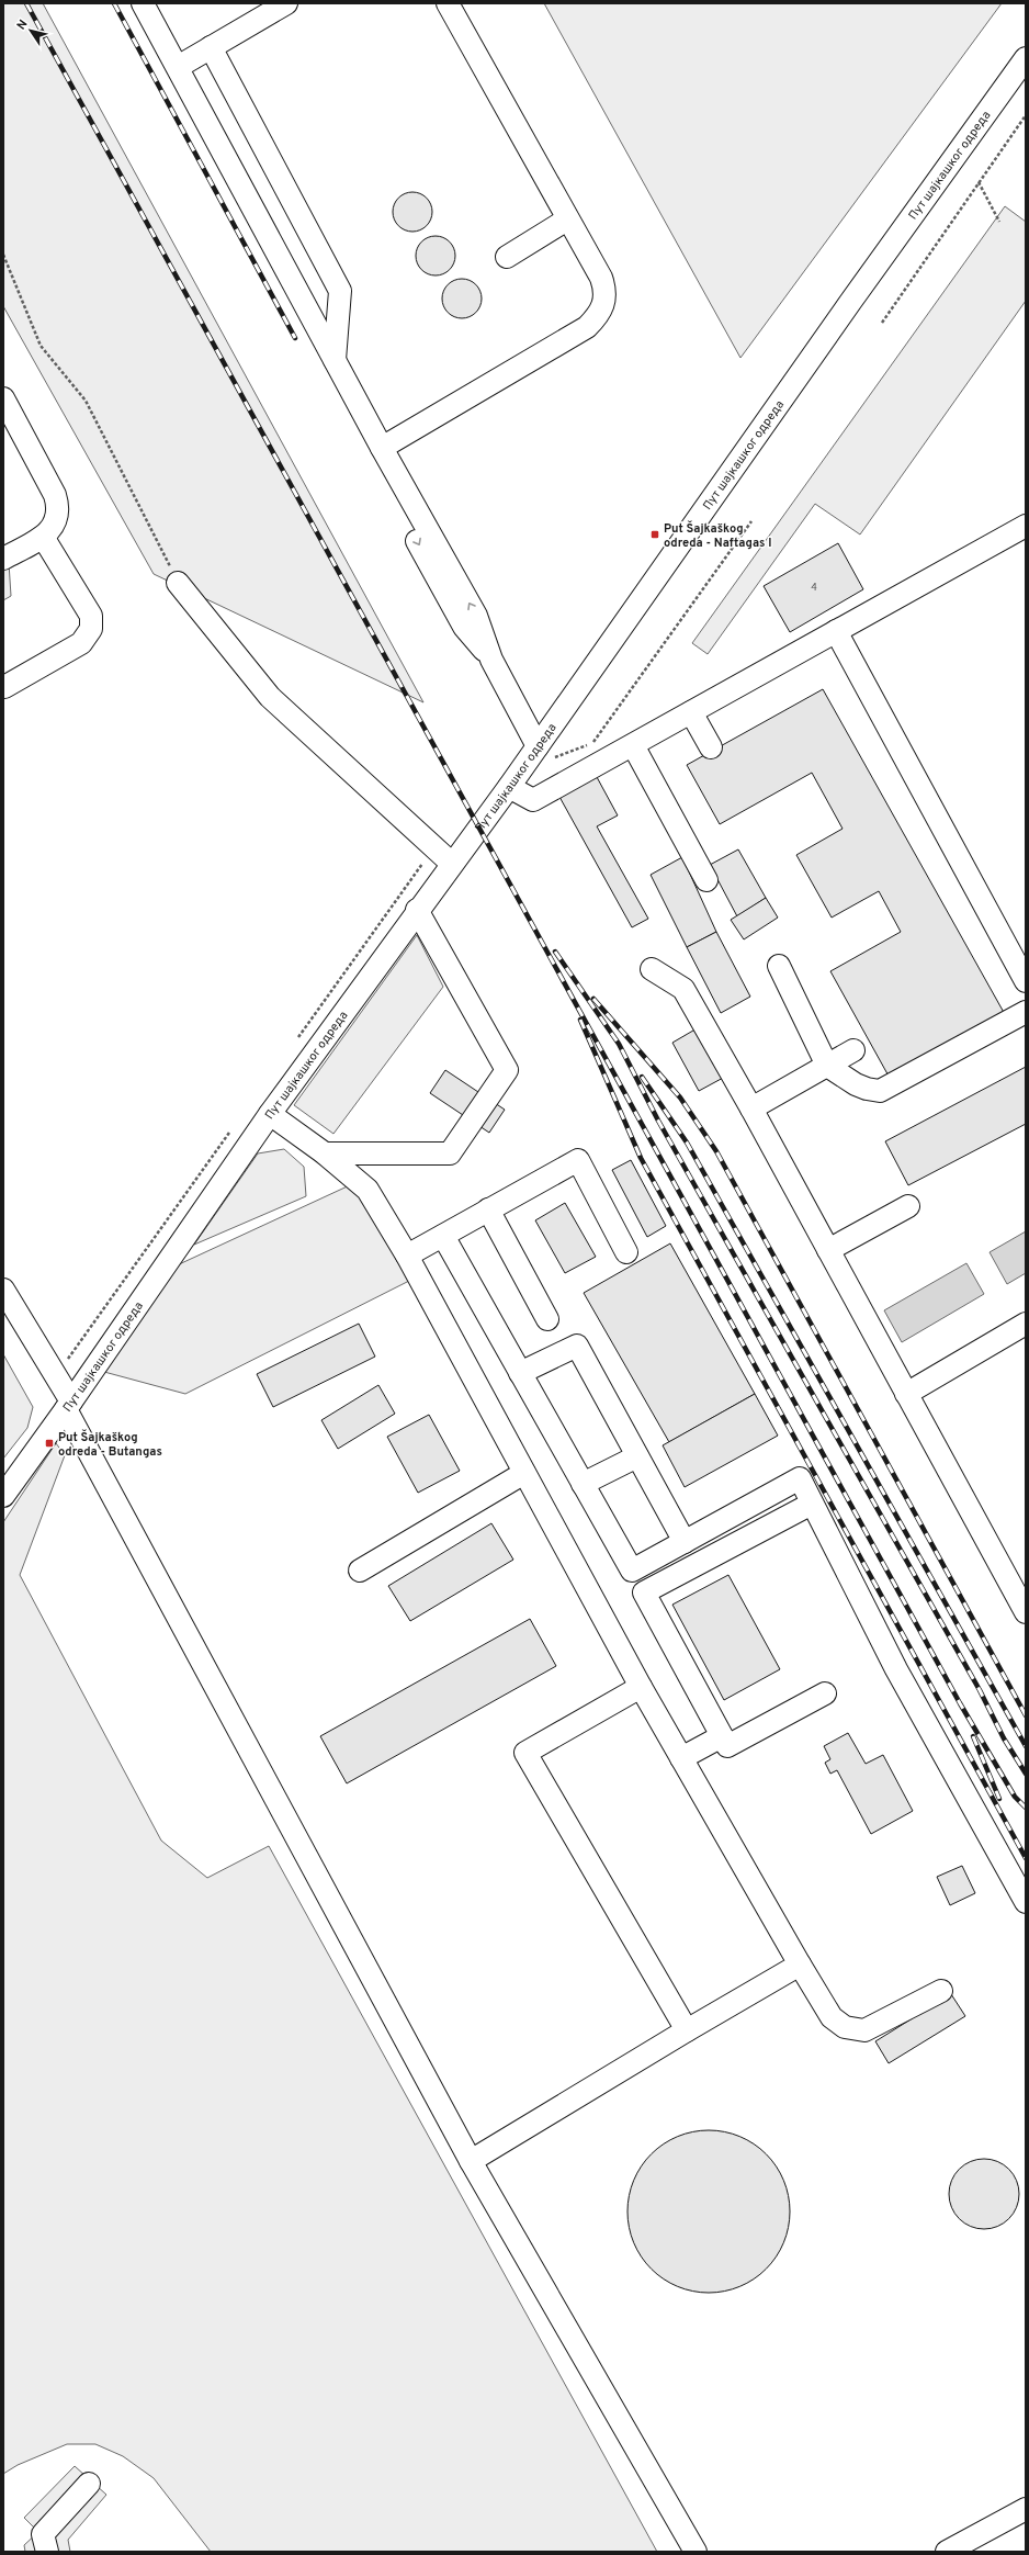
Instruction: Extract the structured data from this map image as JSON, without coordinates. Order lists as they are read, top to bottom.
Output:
{
  "streets": {
    "street": ["Пут шајкашког одреда"]
  },
  "places": {
    "transit": ["Put Šajkaškog odreda - Naftagas I", "Put Šajkaškog odreda - Butangas"]
  },
  "house_numbers": ["4"],
  "north": "top left"
}
